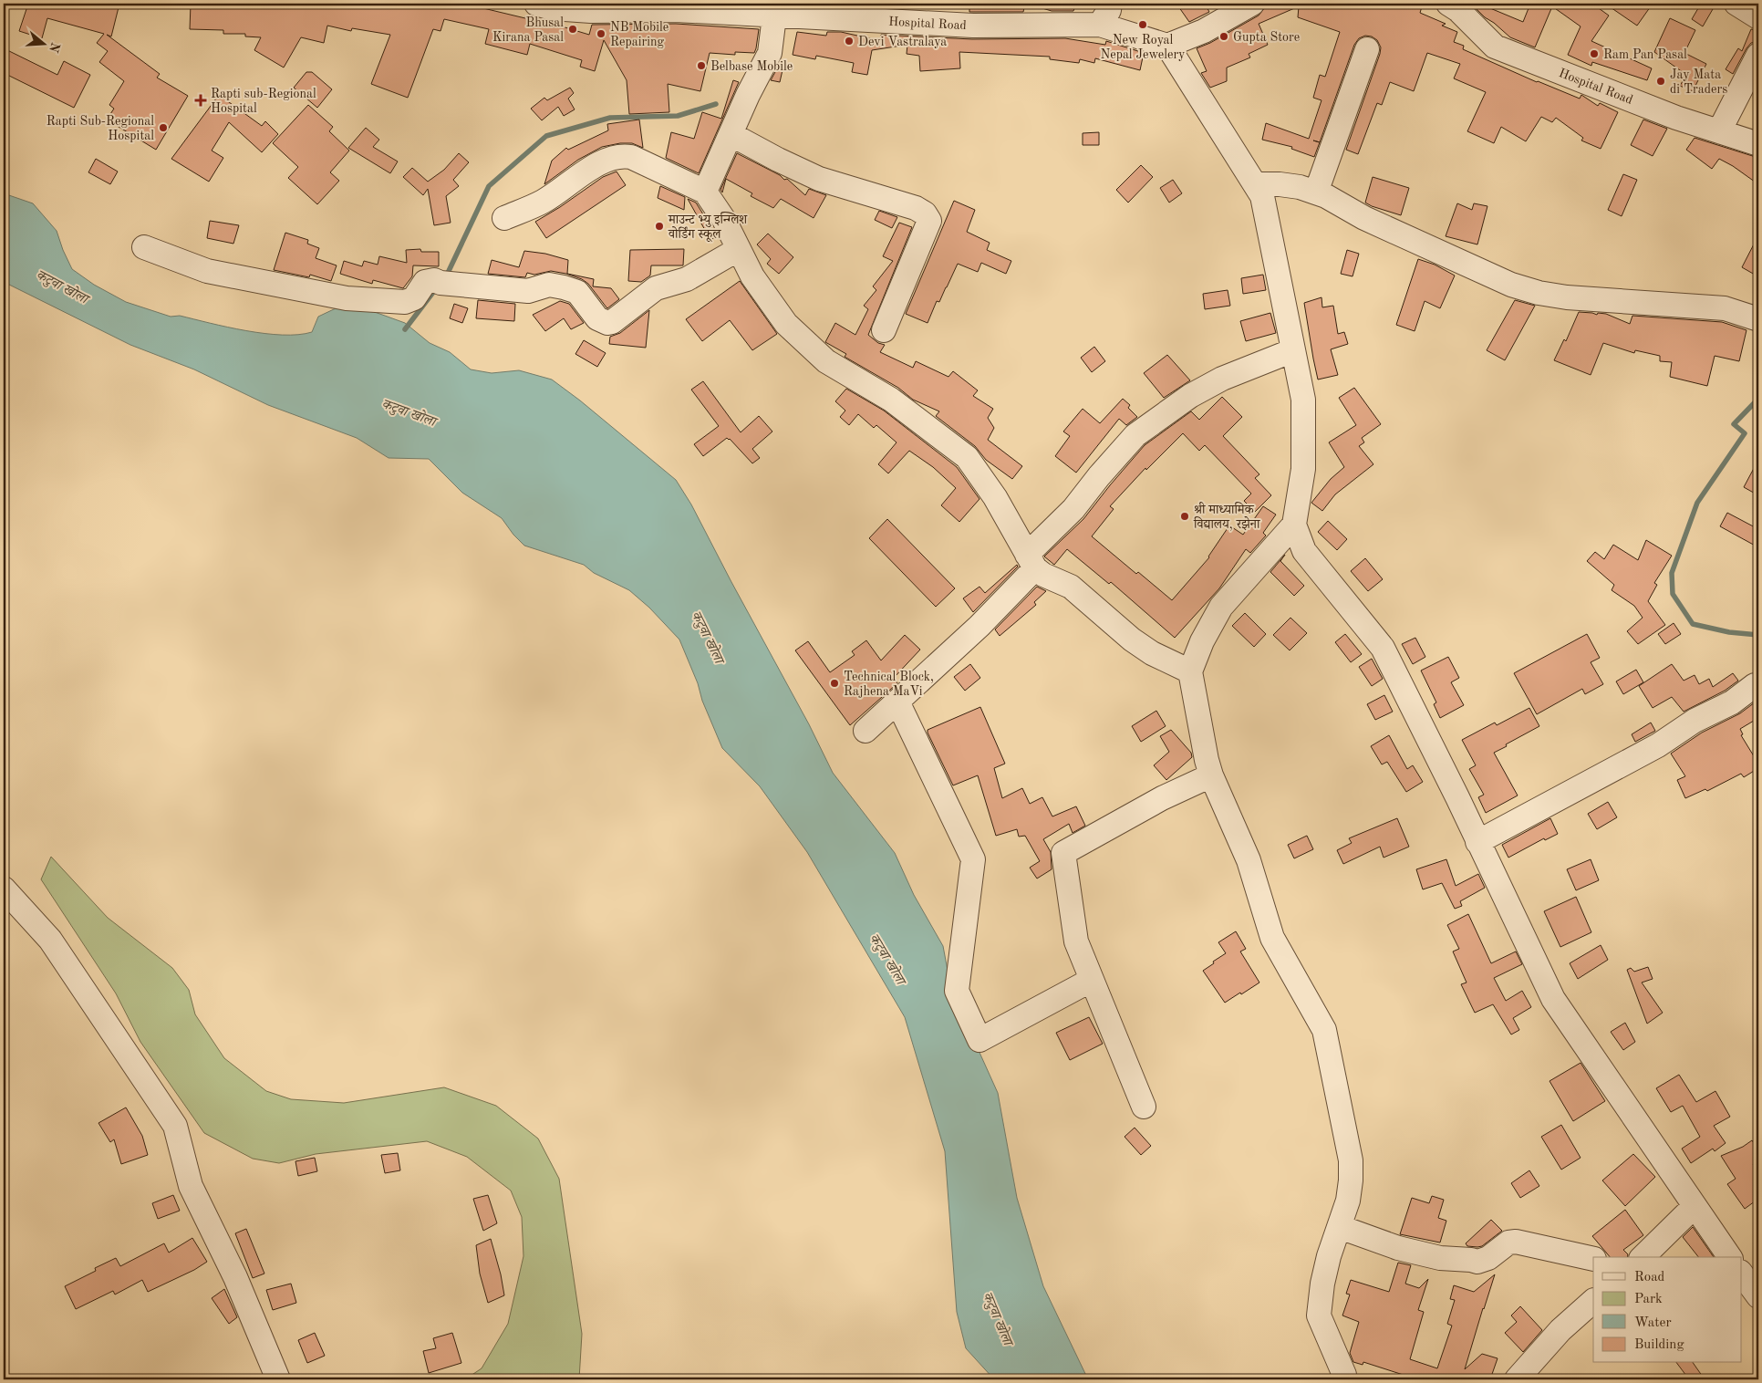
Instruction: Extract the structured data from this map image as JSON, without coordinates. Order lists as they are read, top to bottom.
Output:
{
  "streets": {
    "street": ["Hospital Road"]
  },
  "water": ["कटुवा खोला"],
  "places": {
    "other": [
      "New Royal Nepal Jewelery",
      "Bhusal Kirana Pasal",
      "NB Mobile Repairing",
      "Gupta Store",
      "Devi Vastralaya",
      "Ram Pan Pasal",
      "Belbase Mobile",
      "Jay Mata di Traders",
      "Rapti Sub-Regional Hospital",
      "माउन्ट भ्यु इन्ग्लिश वोर्डिंग स्कूल",
      "श्री माध्यामिक विद्यालय, रझेना",
      "Technical Block, Rajhena MaVi"
    ],
    "health": ["Rapti sub-Regional Hospital"]
  },
  "legend": [
    "Road",
    "Park",
    "Water",
    "Building"
  ],
  "north": "right"
}
